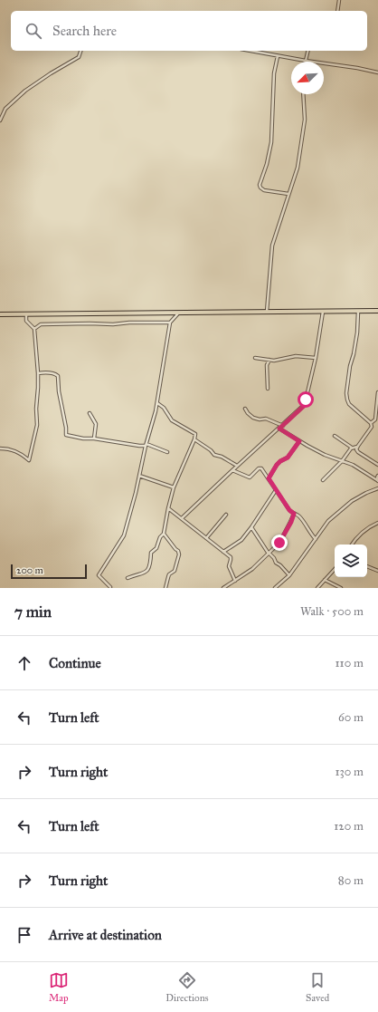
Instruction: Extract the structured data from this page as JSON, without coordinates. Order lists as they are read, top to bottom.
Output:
{
  "scale_bar": "200 m",
  "north": "bottom left",
  "page": {
    "search": "Search here",
    "scale": "200 m",
    "heading": ["7 min", "Walk · 500 m"],
    "list": [
      ["Continue", "110 m"],
      ["Turn left", "60 m"],
      ["Turn right", "130 m"],
      ["Turn left", "120 m"],
      ["Turn right", "80 m"],
      "Arrive at destination"
    ],
    "nav": ["Map", "Directions", "Saved"]
  }
}
